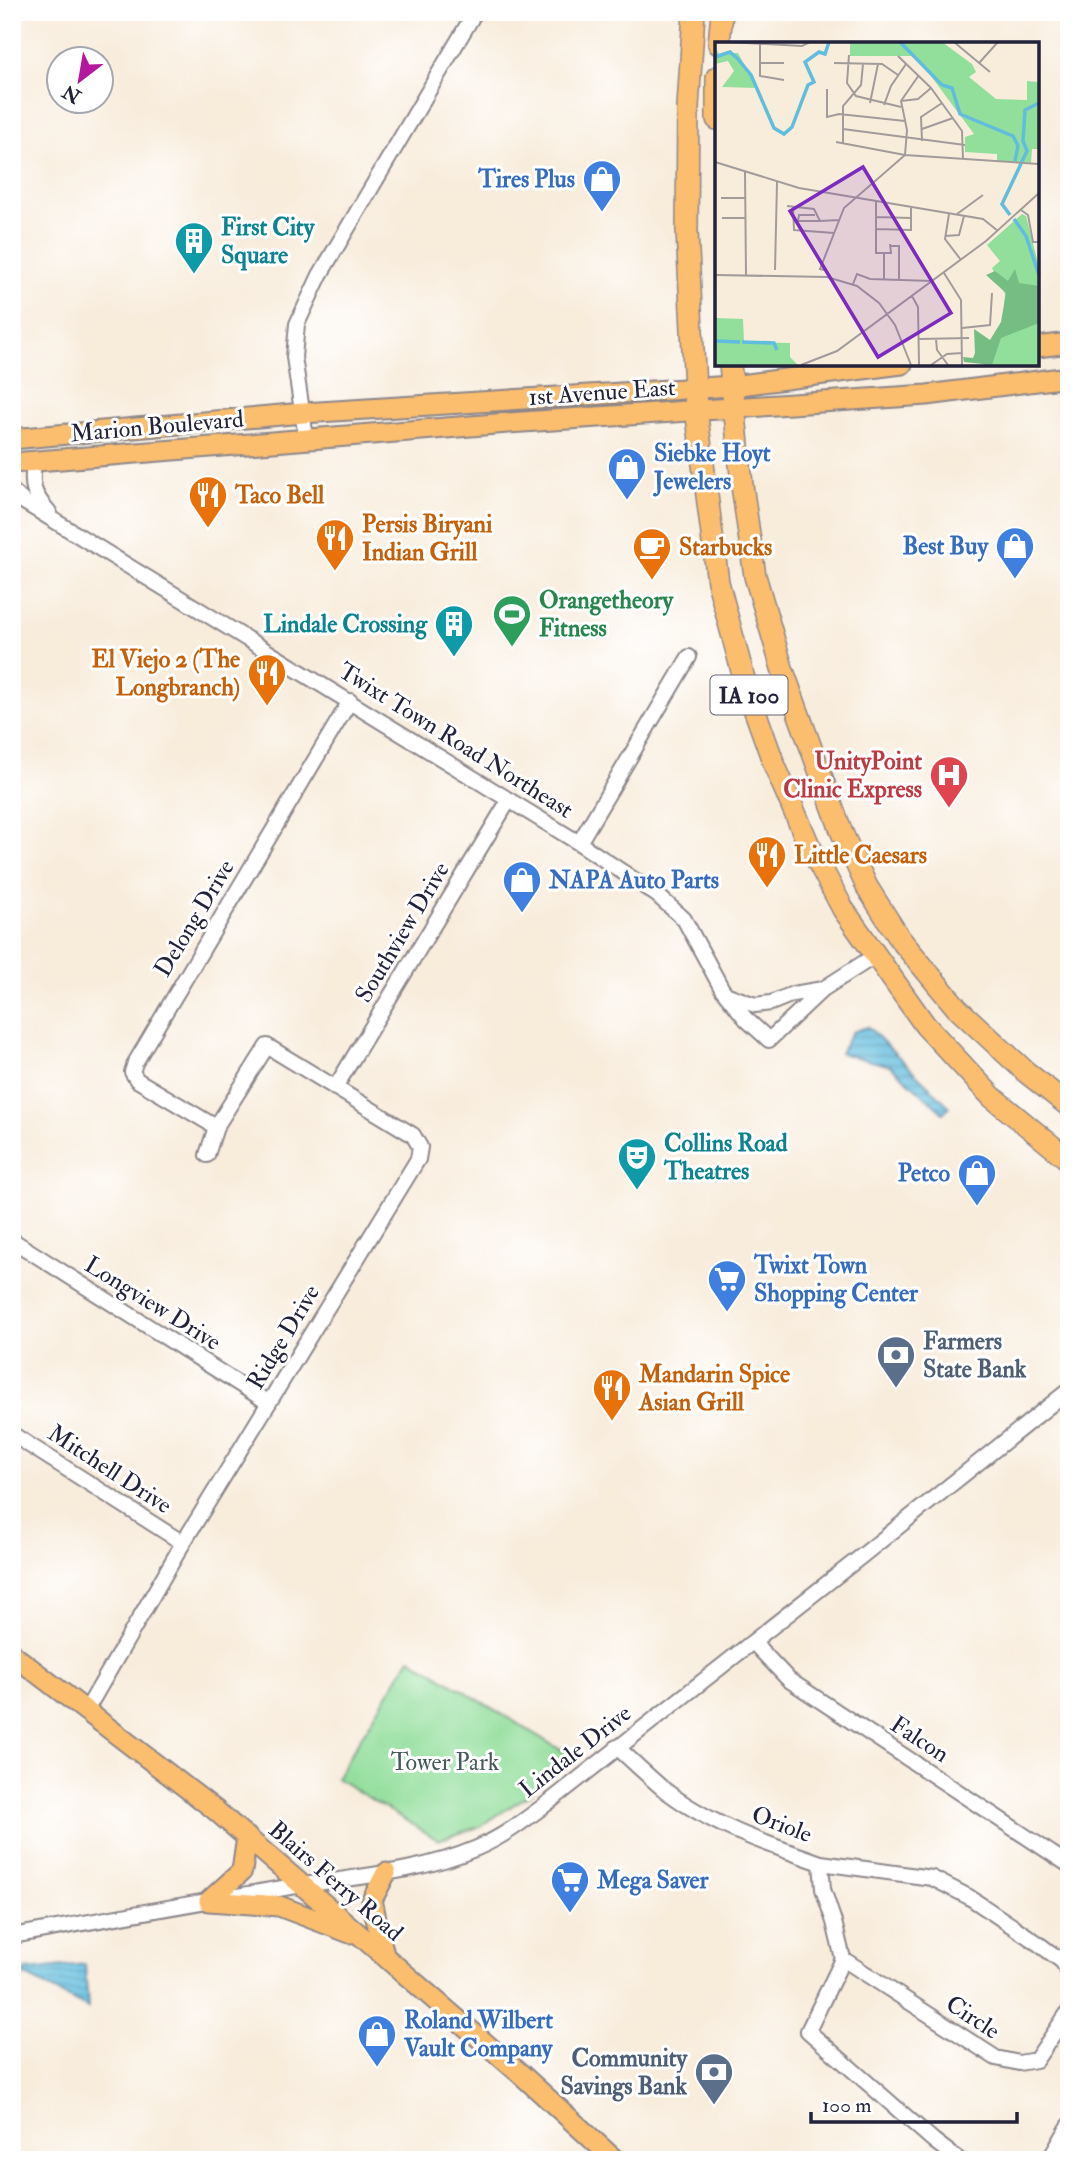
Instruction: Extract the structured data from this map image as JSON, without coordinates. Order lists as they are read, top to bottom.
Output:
{
  "streets": {
    "highway": ["IA 100"],
    "main road": ["1st Avenue East", "Marion Boulevard", "Blairs Ferry Road"],
    "street": [
      "Twixt Town Road Northeast",
      "Delong Drive",
      "Southview Drive",
      "Longview Drive",
      "Ridge Drive",
      "Mitchell Drive",
      "Falcon",
      "Lindale Drive",
      "Oriole",
      "Circle"
    ]
  },
  "crossings": [
    ["1st Avenue East", "Marion Boulevard"],
    ["1st Avenue East", "IA 100"],
    ["IA 100", "Twixt Town Road Northeast"],
    ["Twixt Town Road Northeast", "Delong Drive"],
    ["Twixt Town Road Northeast", "Southview Drive"],
    ["Delong Drive", "Ridge Drive"],
    ["Southview Drive", "Ridge Drive"],
    ["Longview Drive", "Ridge Drive"],
    ["Ridge Drive", "Mitchell Drive"],
    ["Ridge Drive", "Blairs Ferry Road"],
    ["Falcon", "Lindale Drive"],
    ["Lindale Drive", "Oriole"],
    ["Lindale Drive", "Blairs Ferry Road"],
    ["Oriole", "Circle"]
  ],
  "parks": ["Tower Park"],
  "places": {
    "shop": [
      "Tires Plus",
      "Siebke Hoyt Jewelers",
      "Best Buy",
      "NAPA Auto Parts",
      "Petco",
      "Roland Wilbert Vault Company"
    ],
    "building": ["First City Square", "Lindale Crossing"],
    "restaurant": [
      "Taco Bell",
      "Persis Biryani Indian Grill",
      "El Viejo 2 (The Longbranch)",
      "Little Caesars",
      "Mandarin Spice Asian Grill"
    ],
    "cafe": ["Starbucks"],
    "sports": ["Orangetheory Fitness"],
    "hospital": ["UnityPoint Clinic Express"],
    "theatre": ["Collins Road Theatres"],
    "supermarket": ["Twixt Town Shopping Center", "Mega Saver"],
    "bank": ["Farmers State Bank", "Community Savings Bank"]
  },
  "scale_bar": "100 m",
  "north": "bottom left"
}
